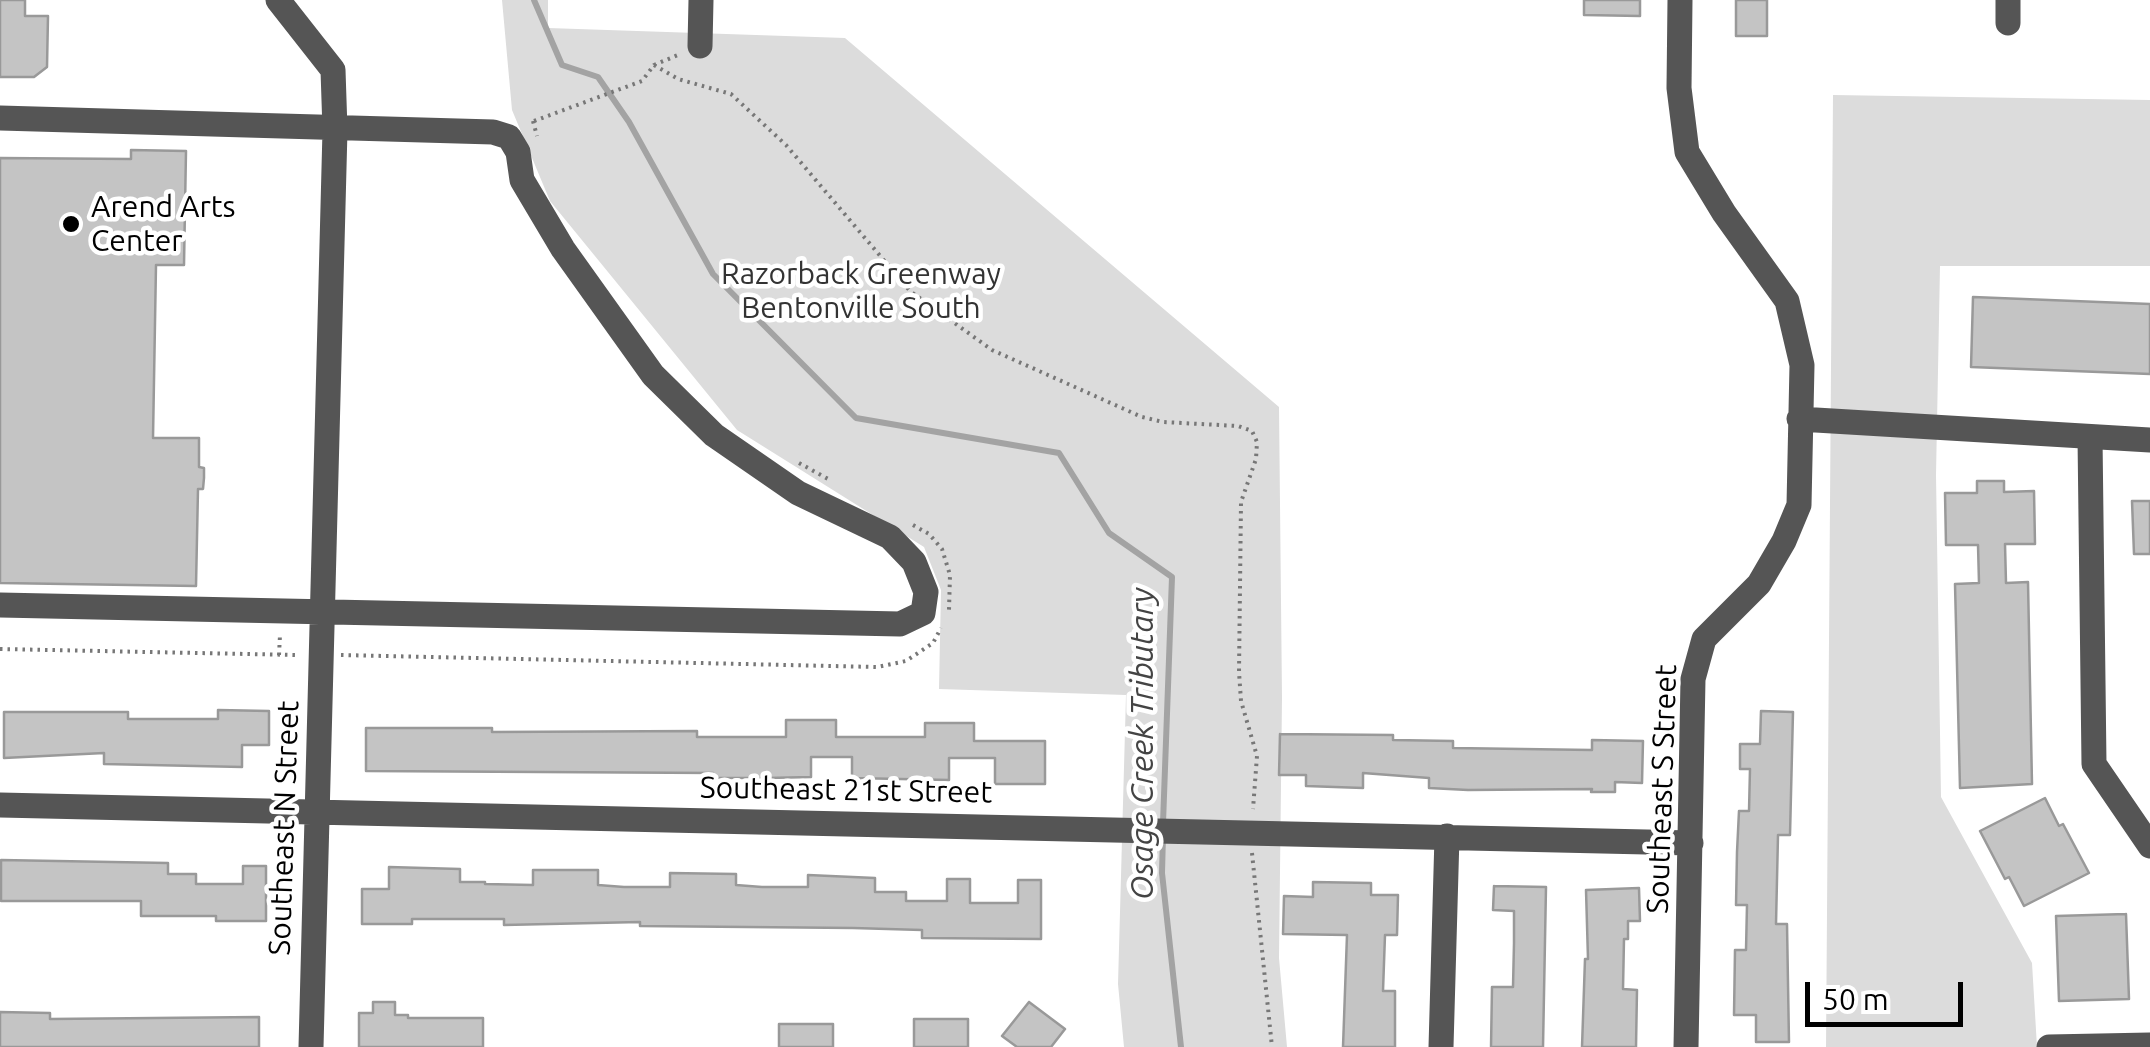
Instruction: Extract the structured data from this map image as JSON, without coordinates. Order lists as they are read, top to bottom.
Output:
{
  "streets": {
    "street": ["Southeast S Street", "Southeast 21st Street", "Southeast N Street"]
  },
  "crossings": [
    ["Southeast S Street", "Southeast 21st Street"],
    ["Southeast 21st Street", "Southeast N Street"]
  ],
  "water": ["Osage Creek Tributary"],
  "parks": ["Razorback Greenway Bentonville South"],
  "places": ["Arend Arts Center"],
  "scale_bar": "50 m"
}
